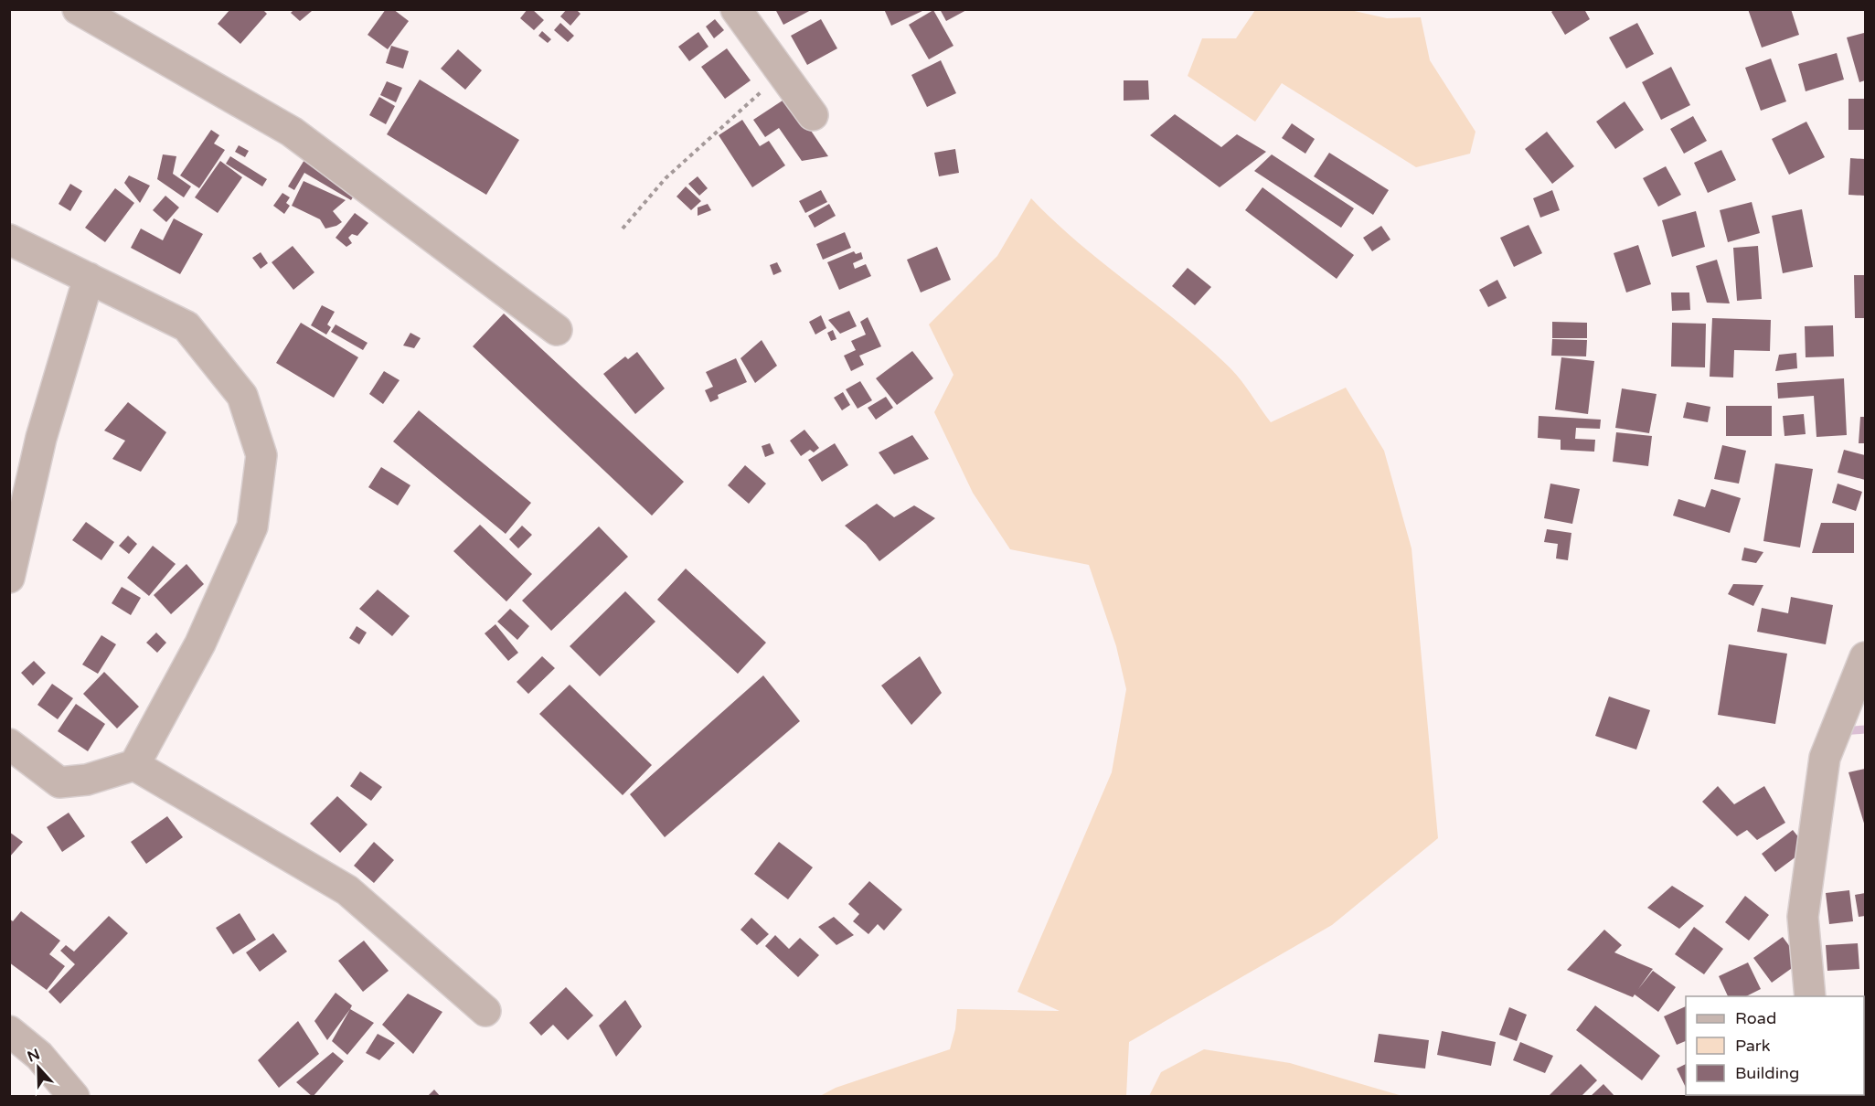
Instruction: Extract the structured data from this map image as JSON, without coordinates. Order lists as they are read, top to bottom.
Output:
{
  "legend": ["Road", "Park", "Building"],
  "north": "top"
}
